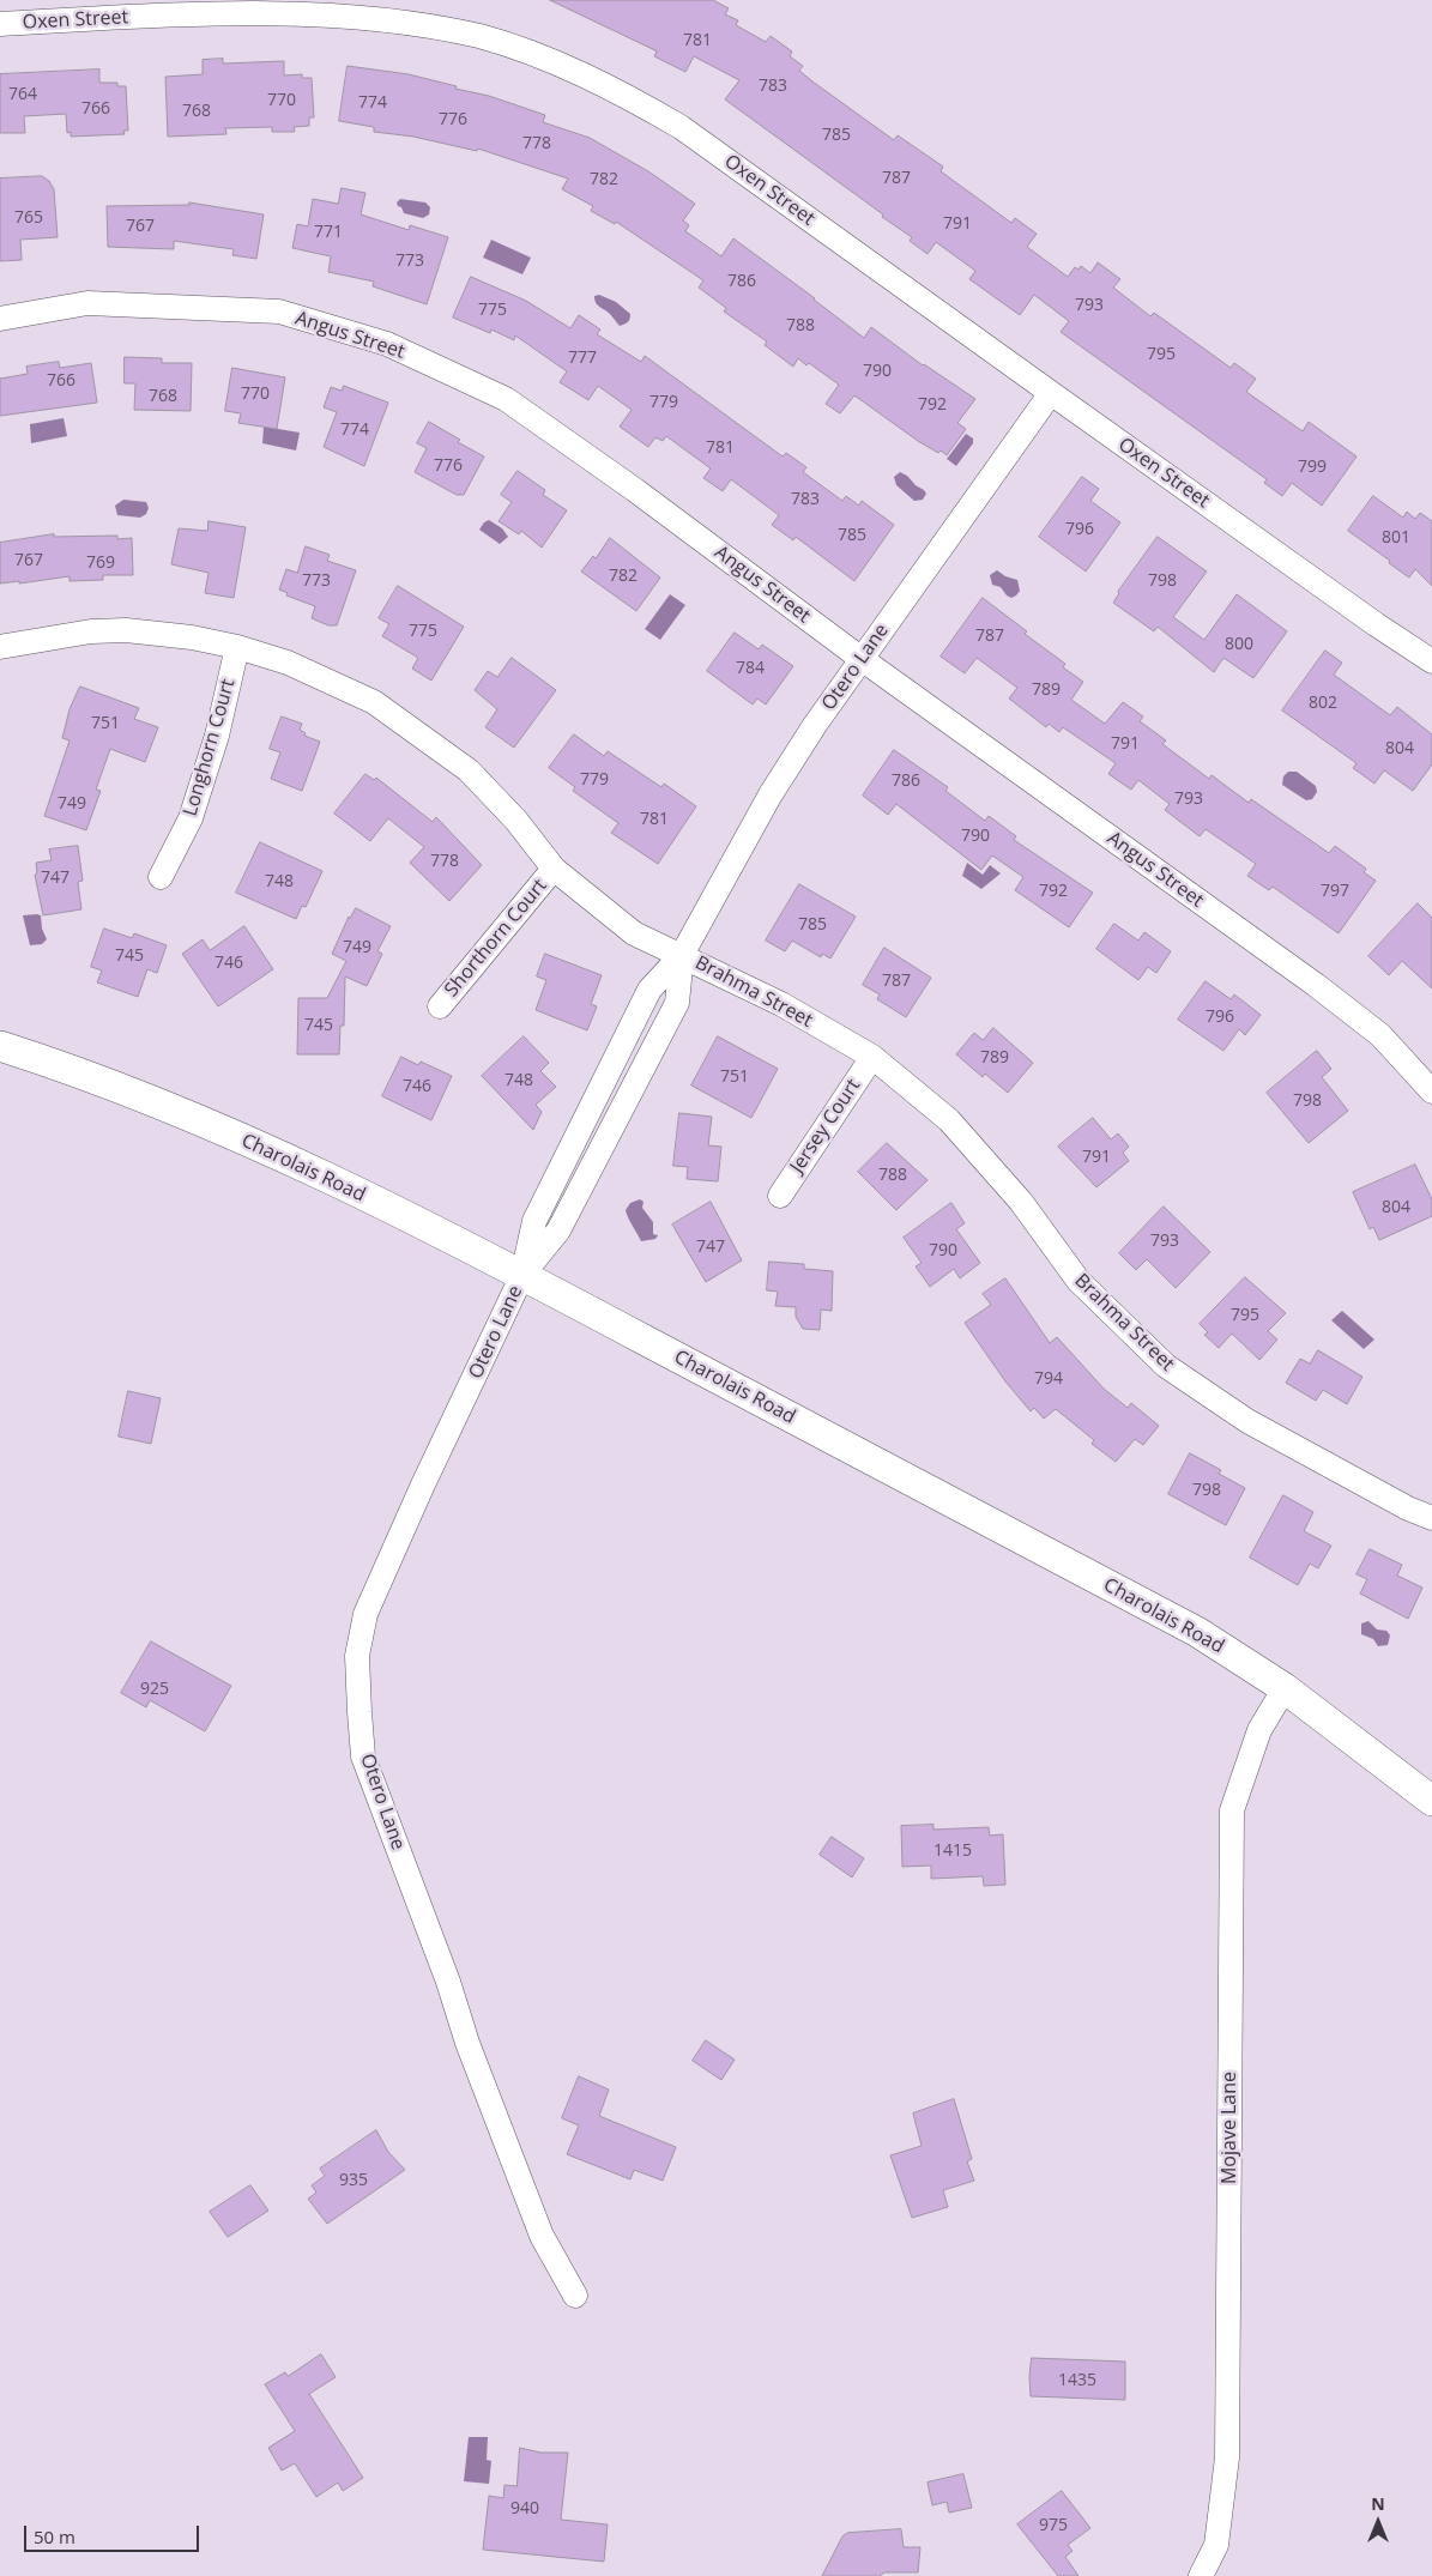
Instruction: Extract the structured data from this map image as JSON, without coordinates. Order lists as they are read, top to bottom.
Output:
{
  "streets": {
    "street": [
      "Oxen Street",
      "Angus Street",
      "Otero Lane",
      "Longhorn Court",
      "Shorthorn Court",
      "Brahma Street",
      "Jersey Court",
      "Charolais Road",
      "Mojave Lane"
    ]
  },
  "crossings": [
    ["Oxen Street", "Otero Lane"],
    ["Angus Street", "Otero Lane"],
    ["Otero Lane", "Brahma Street"],
    ["Otero Lane", "Charolais Road"],
    ["Longhorn Court", "Brahma Street"],
    ["Shorthorn Court", "Brahma Street"],
    ["Brahma Street", "Jersey Court"],
    ["Charolais Road", "Mojave Lane"]
  ],
  "house_numbers": [
    "781",
    "783",
    "764",
    "770",
    "774",
    "766",
    "768",
    "776",
    "785",
    "778",
    "787",
    "782",
    "765",
    "791",
    "767",
    "771",
    "773",
    "786",
    "793",
    "775",
    "788",
    "795",
    "777",
    "790",
    "766",
    "770",
    "768",
    "779",
    "792",
    "774",
    "781",
    "776",
    "799",
    "783",
    "796",
    "785",
    "801",
    "767",
    "769",
    "782",
    "773",
    "798",
    "775",
    "787",
    "800",
    "784",
    "789",
    "802",
    "751",
    "791",
    "804",
    "779",
    "786",
    "793",
    "749",
    "781",
    "790",
    "778",
    "747",
    "748",
    "792",
    "797",
    "785",
    "749",
    "745",
    "746",
    "787",
    "796",
    "745",
    "789",
    "751",
    "748",
    "746",
    "798",
    "791",
    "788",
    "804",
    "793",
    "747",
    "790",
    "795",
    "794",
    "798",
    "925",
    "1415",
    "935",
    "1435",
    "940",
    "975"
  ],
  "scale_bar": "50 m",
  "north": "top"
}
